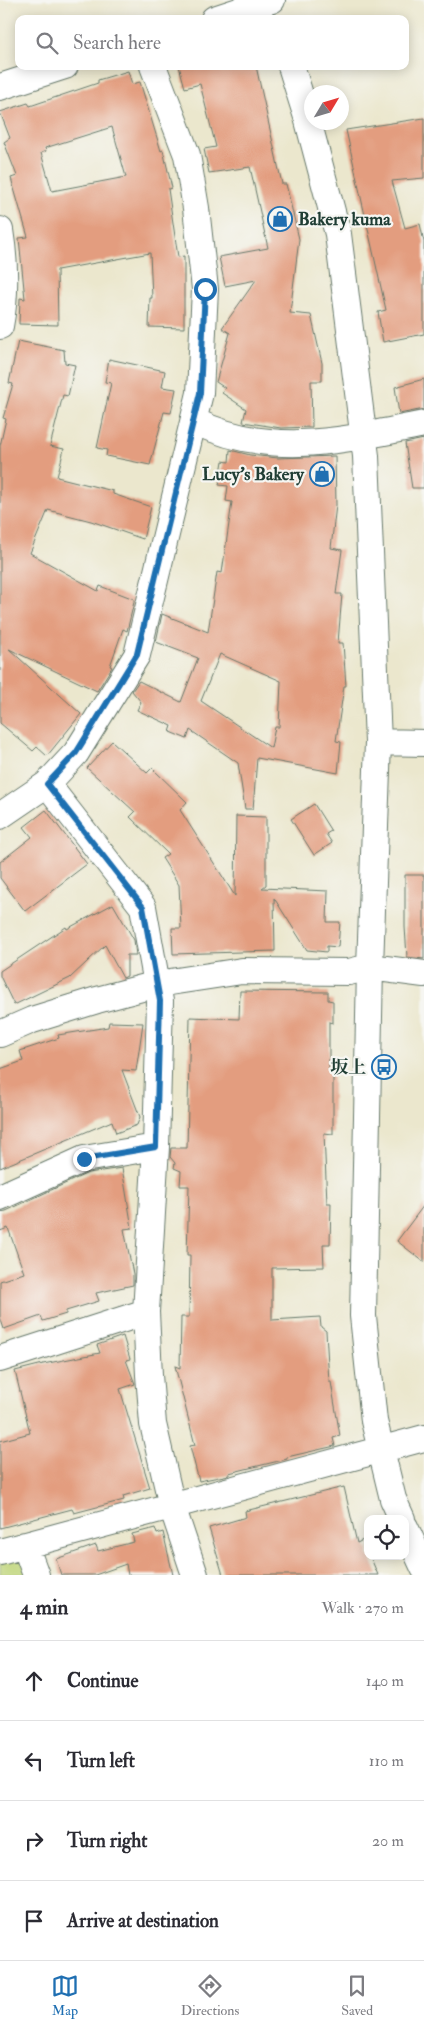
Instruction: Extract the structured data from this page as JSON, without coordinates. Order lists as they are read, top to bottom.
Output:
{
  "places": {
    "shop": ["Bakery kuma", "Lucy's Bakery"],
    "bus stop": ["坂上"]
  },
  "north": "top right",
  "page": {
    "search": "Search here",
    "heading": ["4 min", "Walk · 270 m"],
    "list": [
      ["Continue", "140 m"],
      ["Turn left", "110 m"],
      ["Turn right", "20 m"],
      "Arrive at destination"
    ],
    "nav": ["Map", "Directions", "Saved"]
  }
}
